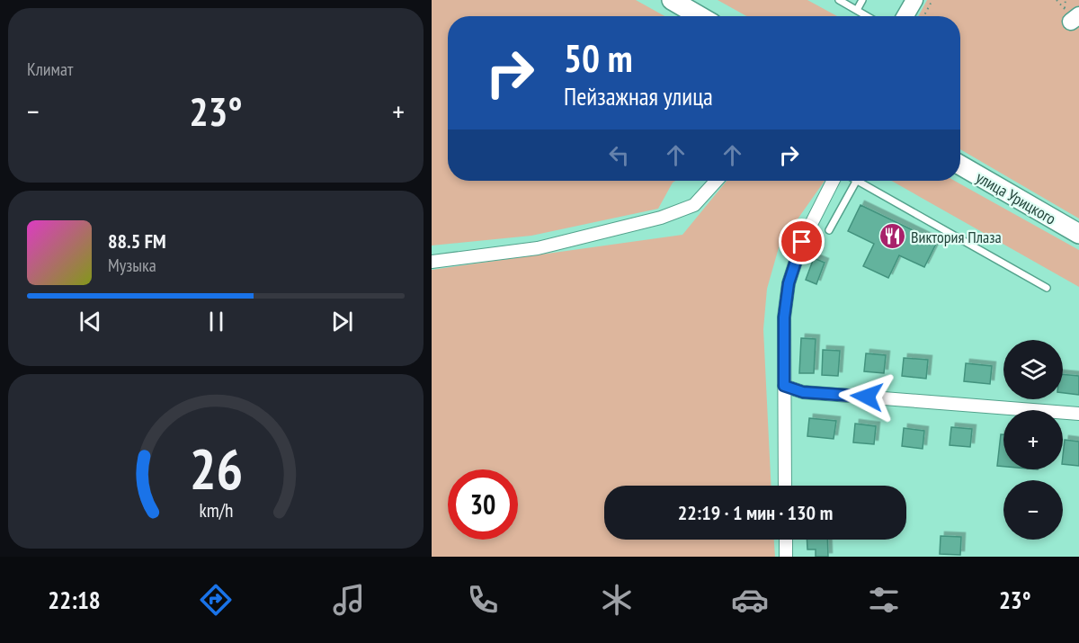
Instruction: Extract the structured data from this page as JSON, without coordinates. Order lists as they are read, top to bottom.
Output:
{
  "streets": {
    "main road": ["улица Урицкого"]
  },
  "places": {
    "restaurant": ["Виктория Плаза"]
  },
  "page": {
    "tile": "Климат",
    "turn": ["50 m", "Пейзажная улица"],
    "heat": ["−", "23°", "+"],
    "song": ["88.5 FM", "Музыка"],
    "map_buttons": ["+", "−"],
    "limit": "30",
    "trip": "22:19 · 1 мин · 130 m",
    "tabs": ["22:18", "23°"],
    "gauge": ["26", "km/h"]
  }
}
